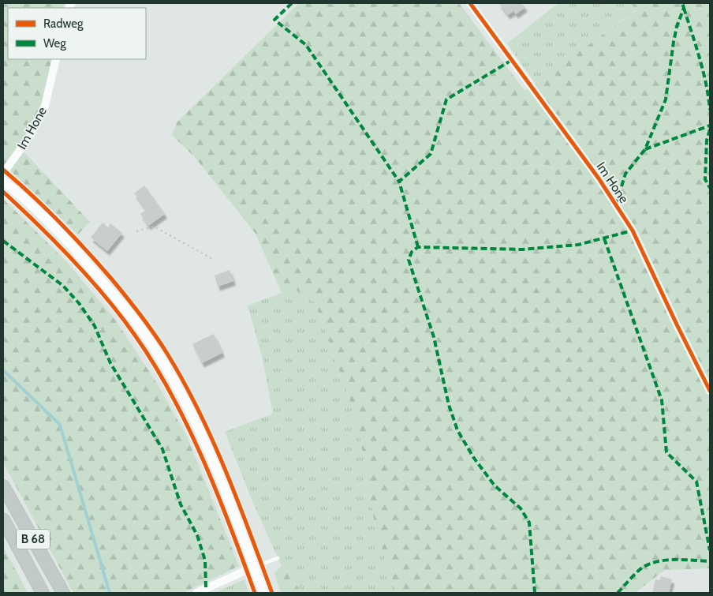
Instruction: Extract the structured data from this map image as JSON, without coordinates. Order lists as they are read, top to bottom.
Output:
{
  "streets": {
    "highway": ["B 68"],
    "street": ["Im Hone"]
  },
  "legend": ["Radweg", "Weg"]
}
